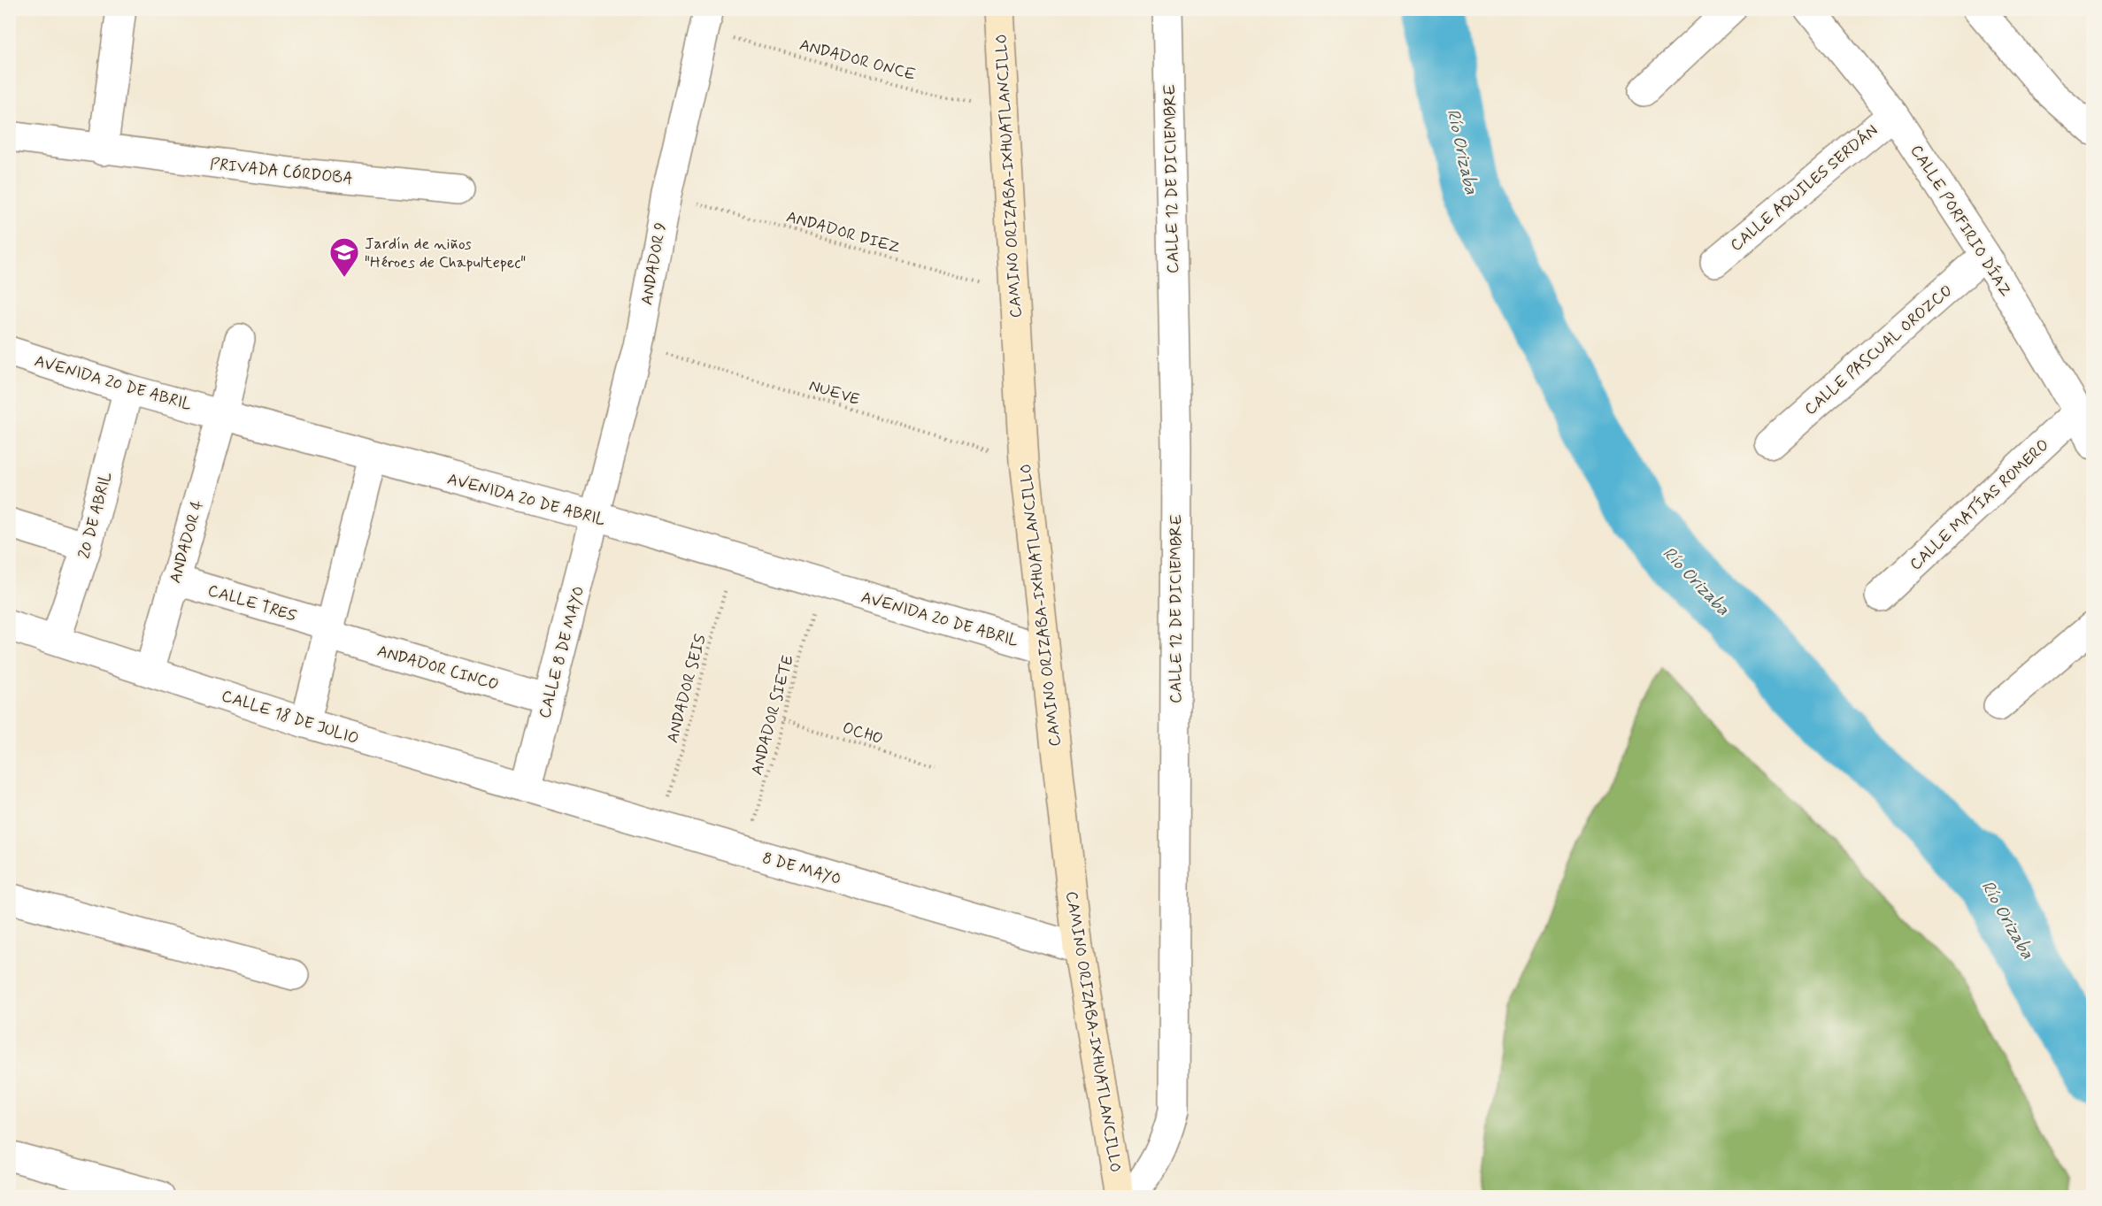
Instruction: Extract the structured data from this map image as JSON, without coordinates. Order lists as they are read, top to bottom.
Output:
{
  "streets": {
    "street": [
      "PRIVADA CÓRDOBA",
      "CAMINO ORIZABA-IXHUATLANCILLO",
      "CALLE 12 DE DICIEMBRE",
      "CALLE AQUILES SERDÁN",
      "CALLE PORFIRIO DÍAZ",
      "ANDADOR 9",
      "CALLE PASCUAL OROZCO",
      "AVENIDA 20 DE ABRIL",
      "CALLE MATÍAS ROMERO",
      "20 DE ABRIL",
      "ANDADOR 4",
      "CALLE TRES",
      "CALLE 8 DE MAYO",
      "ANDADOR CINCO",
      "CALLE 18 DE JULIO",
      "8 DE MAYO"
    ],
    "path": [
      "ANDADOR ONCE",
      "ANDADOR DIEZ",
      "NUEVE",
      "ANDADOR SEIS",
      "ANDADOR SIETE",
      "OCHO"
    ]
  },
  "crossings": [
    ["ANDADOR ONCE", "CAMINO ORIZABA-IXHUATLANCILLO"],
    ["ANDADOR ONCE", "ANDADOR 9"],
    ["CAMINO ORIZABA-IXHUATLANCILLO", "ANDADOR DIEZ"],
    ["CAMINO ORIZABA-IXHUATLANCILLO", "AVENIDA 20 DE ABRIL"],
    ["CAMINO ORIZABA-IXHUATLANCILLO", "NUEVE"],
    ["CAMINO ORIZABA-IXHUATLANCILLO", "8 DE MAYO"],
    ["CALLE AQUILES SERDÁN", "CALLE PORFIRIO DÍAZ"],
    ["CALLE PORFIRIO DÍAZ", "CALLE PASCUAL OROZCO"],
    ["CALLE PORFIRIO DÍAZ", "CALLE MATÍAS ROMERO"],
    ["ANDADOR DIEZ", "ANDADOR 9"],
    ["ANDADOR 9", "AVENIDA 20 DE ABRIL"],
    ["ANDADOR 9", "NUEVE"],
    ["ANDADOR 9", "CALLE 8 DE MAYO"],
    ["AVENIDA 20 DE ABRIL", "20 DE ABRIL"],
    ["AVENIDA 20 DE ABRIL", "ANDADOR 4"],
    ["AVENIDA 20 DE ABRIL", "CALLE 8 DE MAYO"],
    ["AVENIDA 20 DE ABRIL", "ANDADOR SEIS"],
    ["AVENIDA 20 DE ABRIL", "ANDADOR SIETE"],
    ["20 DE ABRIL", "CALLE 18 DE JULIO"],
    ["ANDADOR 4", "CALLE TRES"],
    ["ANDADOR 4", "CALLE 18 DE JULIO"],
    ["CALLE TRES", "ANDADOR CINCO"],
    ["CALLE 8 DE MAYO", "ANDADOR CINCO"],
    ["CALLE 8 DE MAYO", "CALLE 18 DE JULIO"],
    ["CALLE 8 DE MAYO", "8 DE MAYO"],
    ["ANDADOR SEIS", "8 DE MAYO"],
    ["ANDADOR SIETE", "OCHO"],
    ["ANDADOR SIETE", "8 DE MAYO"],
    ["CALLE 18 DE JULIO", "8 DE MAYO"]
  ],
  "water": ["Río Orizaba"],
  "places": {
    "school or university": ["Jardín de niños \"Héroes de Chapultepec\""]
  }
}
